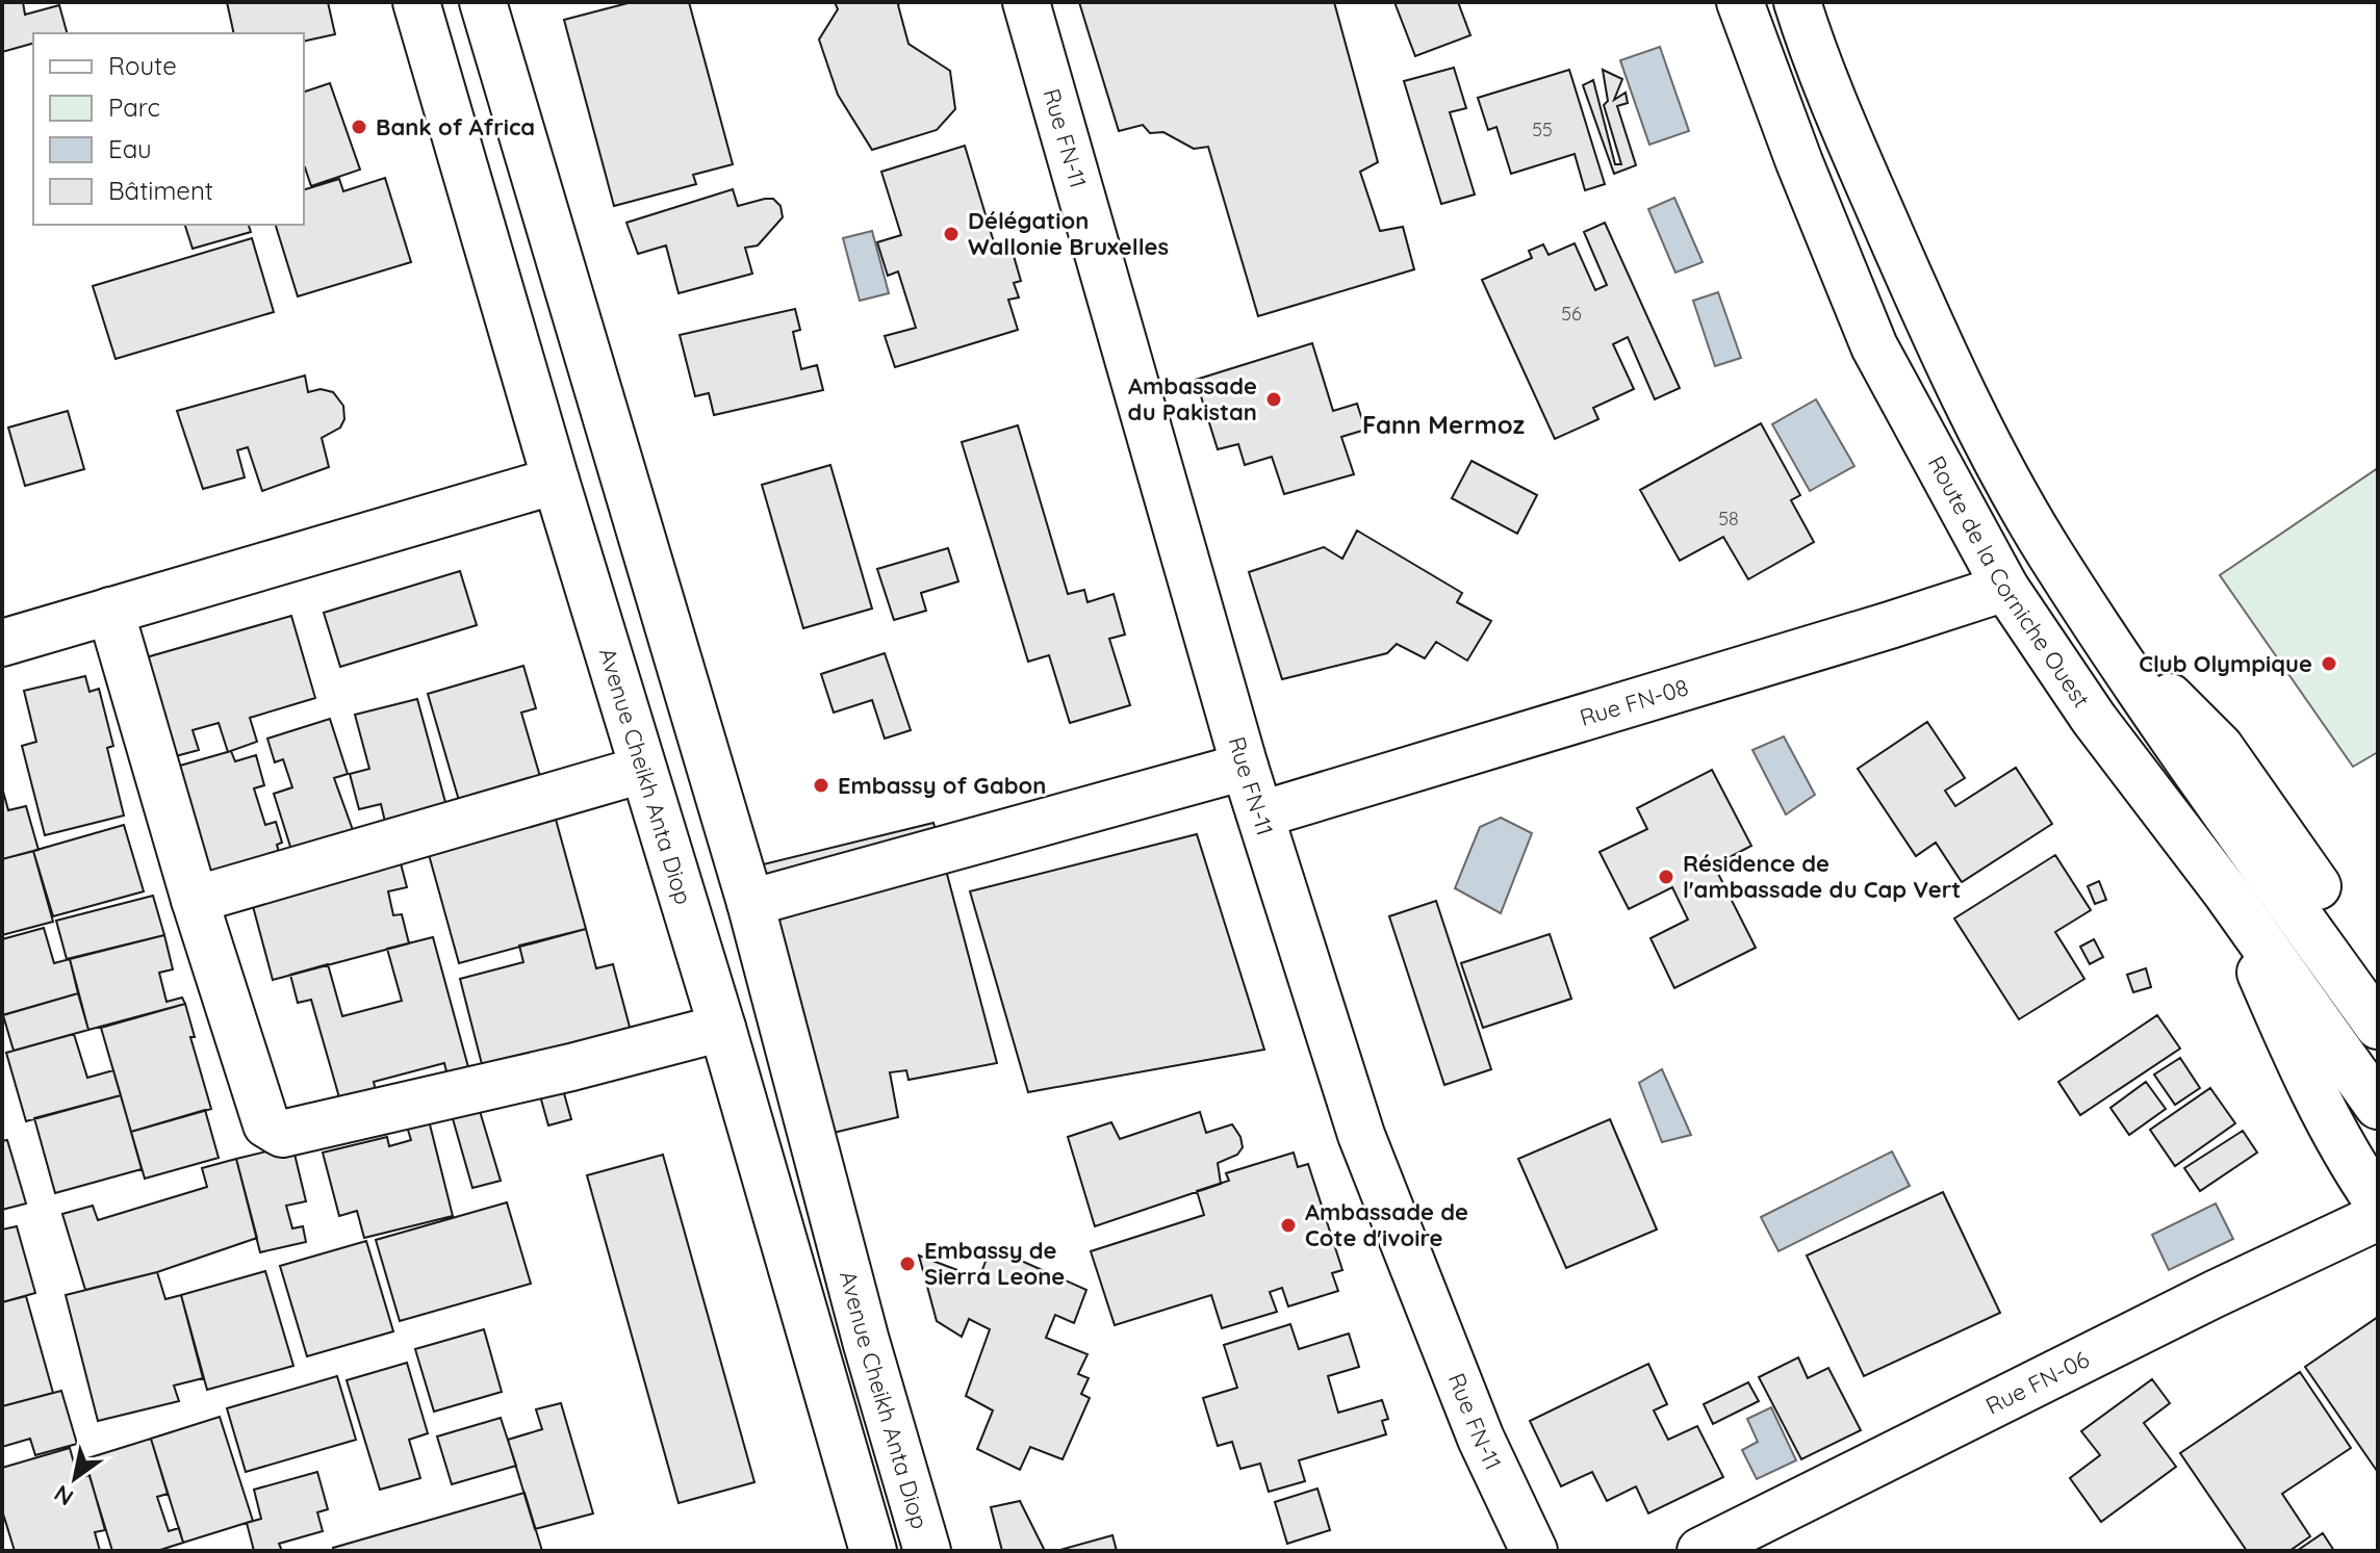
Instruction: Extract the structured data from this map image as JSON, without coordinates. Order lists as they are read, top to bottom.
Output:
{
  "streets": {
    "main road": [
      "Rue FN-11",
      "Route de la Corniche Ouest",
      "Rue FN-08",
      "Avenue Cheikh Anta Diop",
      "Rue FN-06"
    ]
  },
  "crossings": [
    ["Rue FN-11", "Rue FN-08"],
    ["Route de la Corniche Ouest", "Rue FN-08"]
  ],
  "districts": ["Fann Mermoz"],
  "places": [
    "Bank of Africa",
    "Délégation Wallonie Bruxelles",
    "Ambassade du Pakistan",
    "Club Olympique",
    "Embassy of Gabon",
    "Résidence de l'ambassade du Cap Vert",
    "Ambassade de Cote d'ivoire",
    "Embassy de Sierra Leone"
  ],
  "house_numbers": ["55", "56", "58"],
  "legend": [
    "Route",
    "Parc",
    "Eau",
    "Bâtiment"
  ],
  "north": "bottom left"
}
